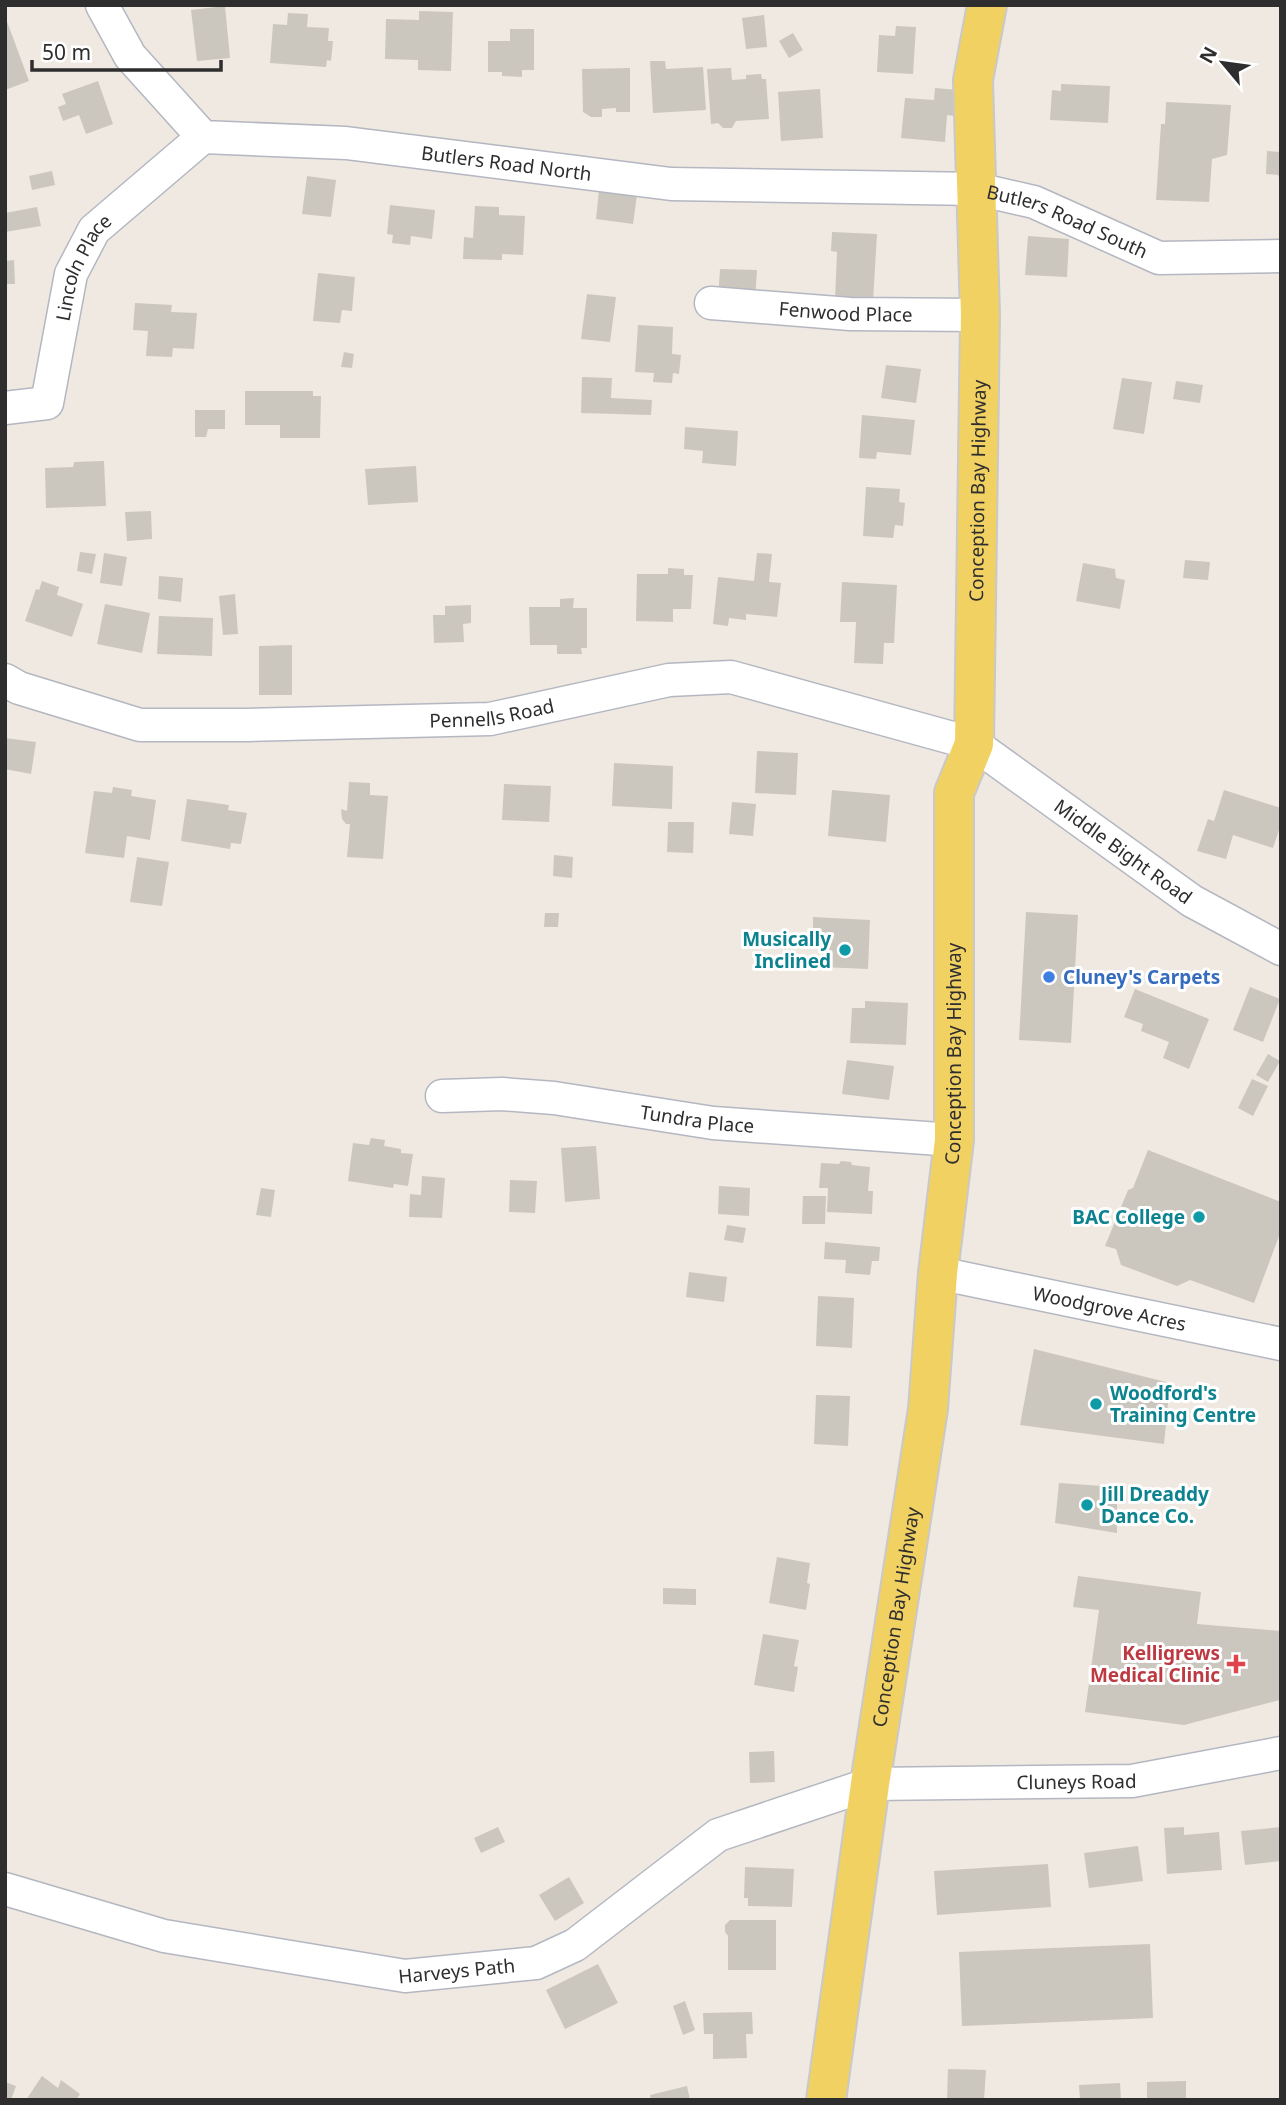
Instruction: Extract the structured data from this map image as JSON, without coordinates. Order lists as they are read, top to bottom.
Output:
{
  "streets": {
    "main road": ["Conception Bay Highway"],
    "street": [
      "Butlers Road North",
      "Butlers Road South",
      "Lincoln Place",
      "Fenwood Place",
      "Pennells Road",
      "Middle Bight Road",
      "Tundra Place",
      "Woodgrove Acres",
      "Cluneys Road",
      "Harveys Path"
    ]
  },
  "crossings": [
    ["Butlers Road North", "Butlers Road South"],
    ["Butlers Road North", "Lincoln Place"],
    ["Butlers Road North", "Conception Bay Highway"],
    ["Butlers Road South", "Conception Bay Highway"],
    ["Fenwood Place", "Conception Bay Highway"],
    ["Conception Bay Highway", "Pennells Road"],
    ["Conception Bay Highway", "Middle Bight Road"],
    ["Conception Bay Highway", "Tundra Place"],
    ["Conception Bay Highway", "Woodgrove Acres"],
    ["Conception Bay Highway", "Cluneys Road"],
    ["Conception Bay Highway", "Harveys Path"],
    ["Pennells Road", "Middle Bight Road"],
    ["Cluneys Road", "Harveys Path"]
  ],
  "places": {
    "other": [
      "Musically Inclined",
      "Cluney's Carpets",
      "BAC College",
      "Woodford's Training Centre",
      "Jill Dreaddy Dance Co."
    ],
    "health": ["Kelligrews Medical Clinic"]
  },
  "scale_bar": "50 m",
  "north": "top left"
}
